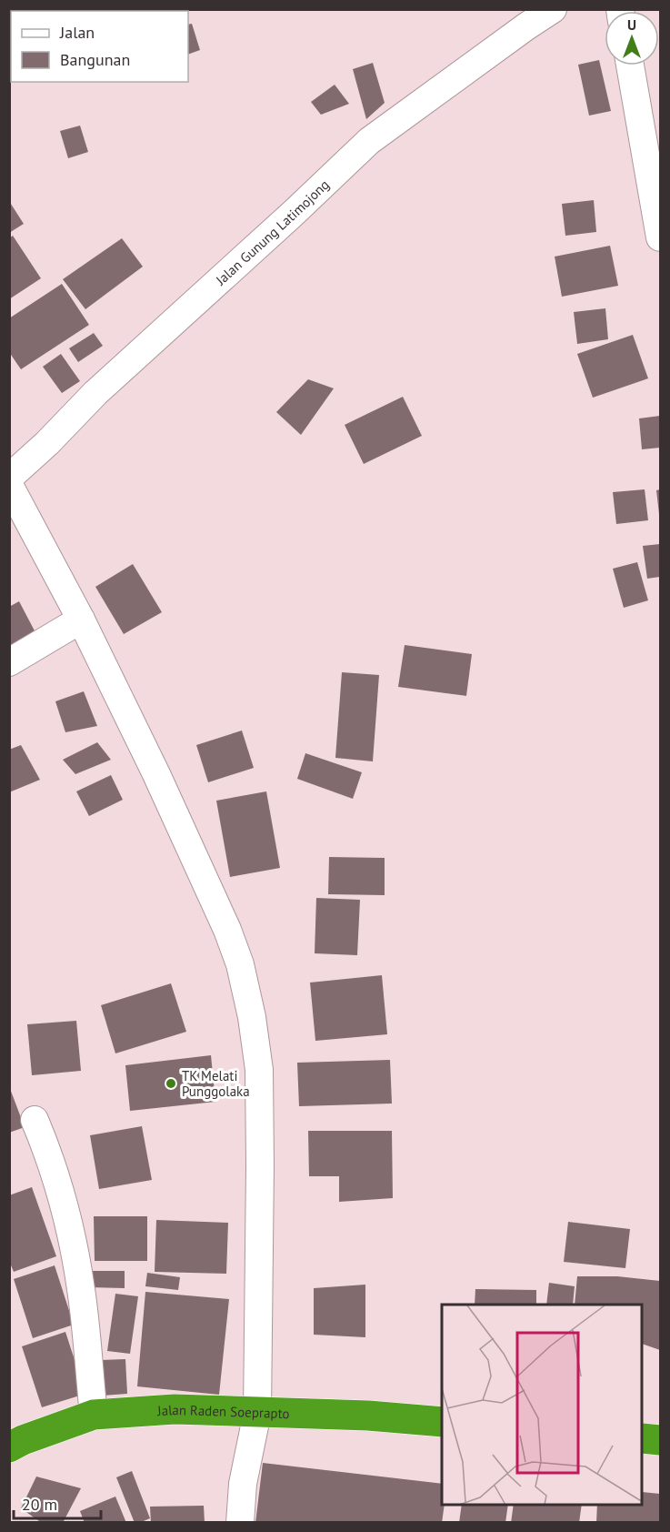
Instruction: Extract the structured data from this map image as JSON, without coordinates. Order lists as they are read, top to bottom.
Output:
{
  "streets": {
    "highway": ["Jalan Raden Soeprapto"],
    "street": ["Jalan Gunung Latimojong"]
  },
  "places": ["TK Melati Punggolaka"],
  "legend": ["Jalan", "Bangunan"],
  "scale_bar": "20 m",
  "north": "top"
}
